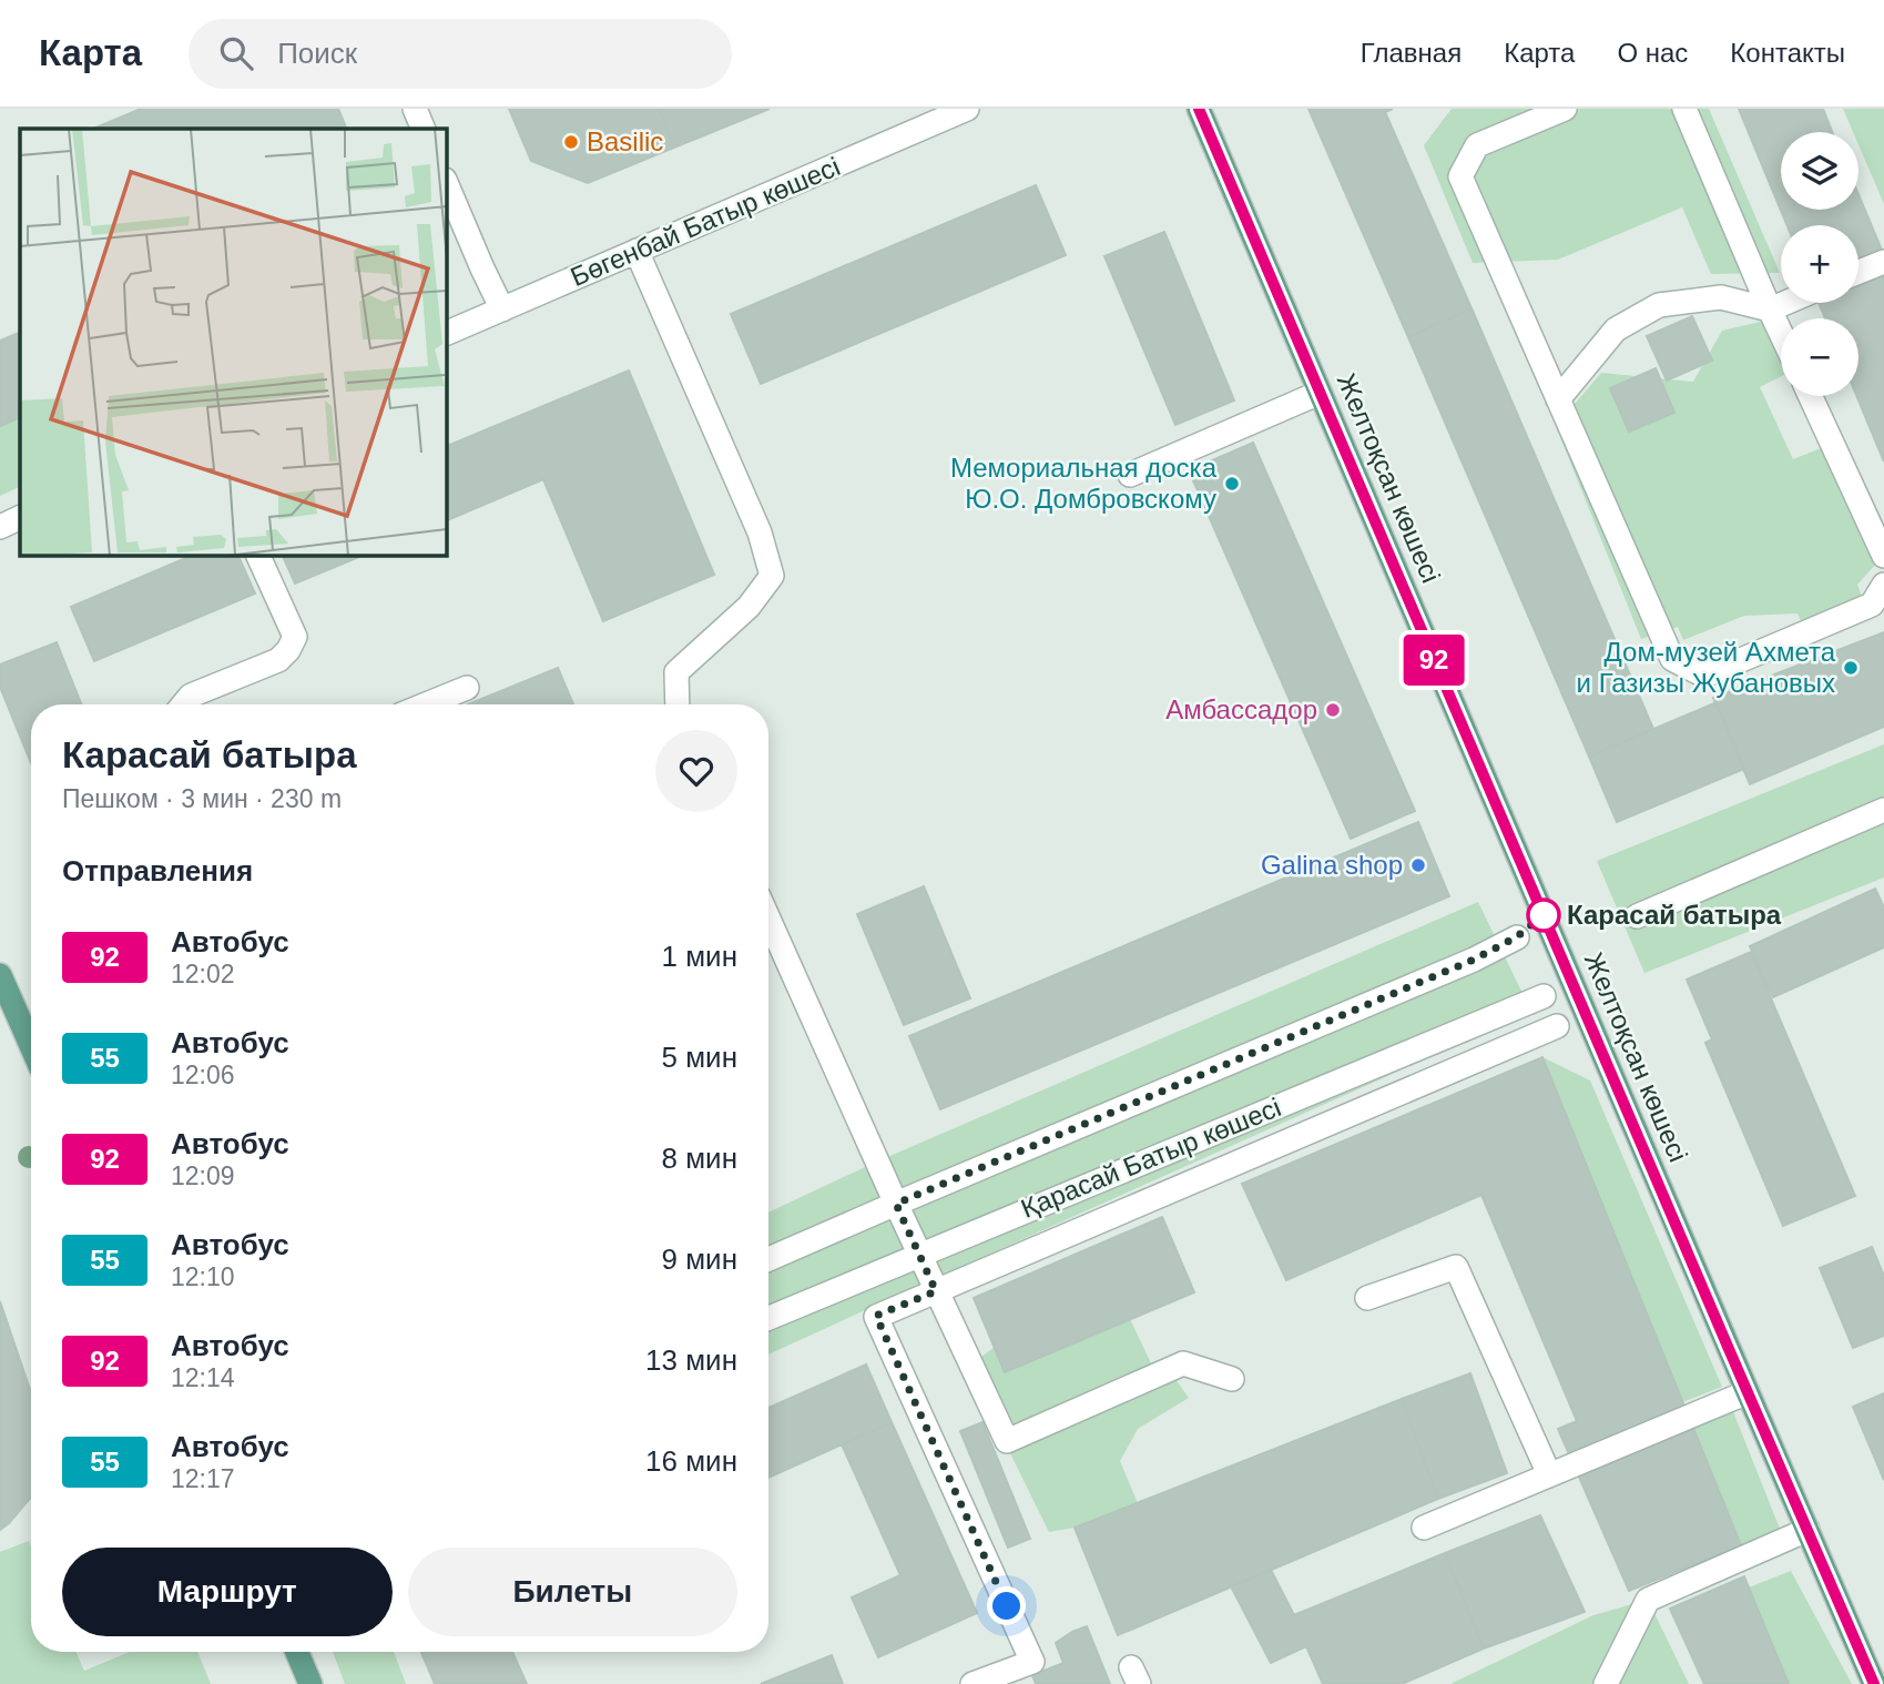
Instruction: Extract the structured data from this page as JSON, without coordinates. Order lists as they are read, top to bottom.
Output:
{
  "streets": {
    "main road": ["Желтоқсан көшесі"],
    "street": ["Бөгенбай Батыр көшесі", "Қарасай Батыр көшесі"]
  },
  "places": [
    "Basilic",
    "Мемориальная доска Ю.О. Домбровскому",
    "Дом-музей Ахмета и Газизы Жубановых",
    "Амбассадор",
    "Galina shop",
    "Карасай батыра"
  ],
  "lines": ["bus line 92"],
  "page": {
    "header": "Карта",
    "search": "Поиск",
    "nav": [
      "Главная",
      "Карта",
      "О нас",
      "Контакты"
    ],
    "on_map": "92",
    "map_buttons": ["+", "−"],
    "heading": [
      ["Карасай батыра", "Пешком · 3 мин · 230 m"],
      "Отправления"
    ],
    "list": [
      {
        "mark": "92",
        "name": "Автобус",
        "note": "12:02",
        "value": "1 мин"
      },
      {
        "mark": "55",
        "name": "Автобус",
        "note": "12:06",
        "value": "5 мин"
      },
      {
        "mark": "92",
        "name": "Автобус",
        "note": "12:09",
        "value": "8 мин"
      },
      {
        "mark": "55",
        "name": "Автобус",
        "note": "12:10",
        "value": "9 мин"
      },
      {
        "mark": "92",
        "name": "Автобус",
        "note": "12:14",
        "value": "13 мин"
      },
      {
        "mark": "55",
        "name": "Автобус",
        "note": "12:17",
        "value": "16 мин"
      }
    ],
    "buttons": ["Маршрут", "Билеты"]
  }
}
